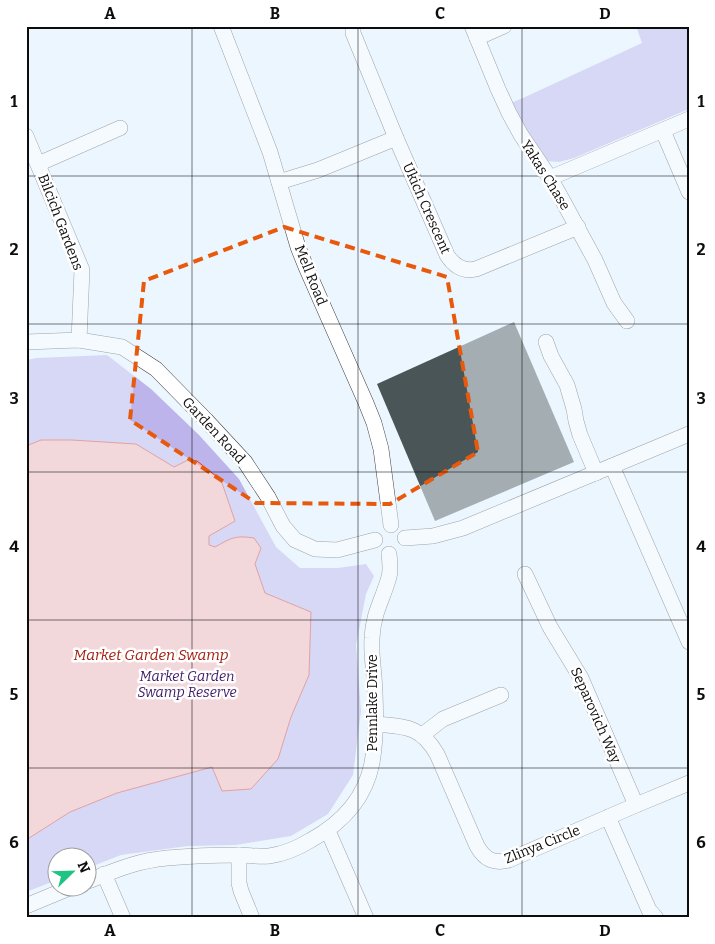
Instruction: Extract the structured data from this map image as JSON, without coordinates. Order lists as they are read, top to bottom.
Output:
{
  "streets": {
    "street": [
      "Yakas Chase",
      "Ukich Crescent",
      "Bilcich Gardens",
      "Mell Road",
      "Garden Road",
      "Pennlake Drive",
      "Separovich Way",
      "Zlinya Circle"
    ]
  },
  "crossings": [
    ["Yakas Chase", "Ukich Crescent"],
    ["Bilcich Gardens", "Garden Road"],
    ["Mell Road", "Garden Road"],
    ["Mell Road", "Pennlake Drive"],
    ["Garden Road", "Pennlake Drive"],
    ["Separovich Way", "Zlinya Circle"]
  ],
  "water": ["Market Garden Swamp"],
  "parks": ["Market Garden Swamp Reserve"],
  "north": "top right",
  "grid": {
    "columns": [
      "A",
      "B",
      "C",
      "D"
    ],
    "rows": [
      "1",
      "2",
      "3",
      "4",
      "5",
      "6"
    ]
  }
}
